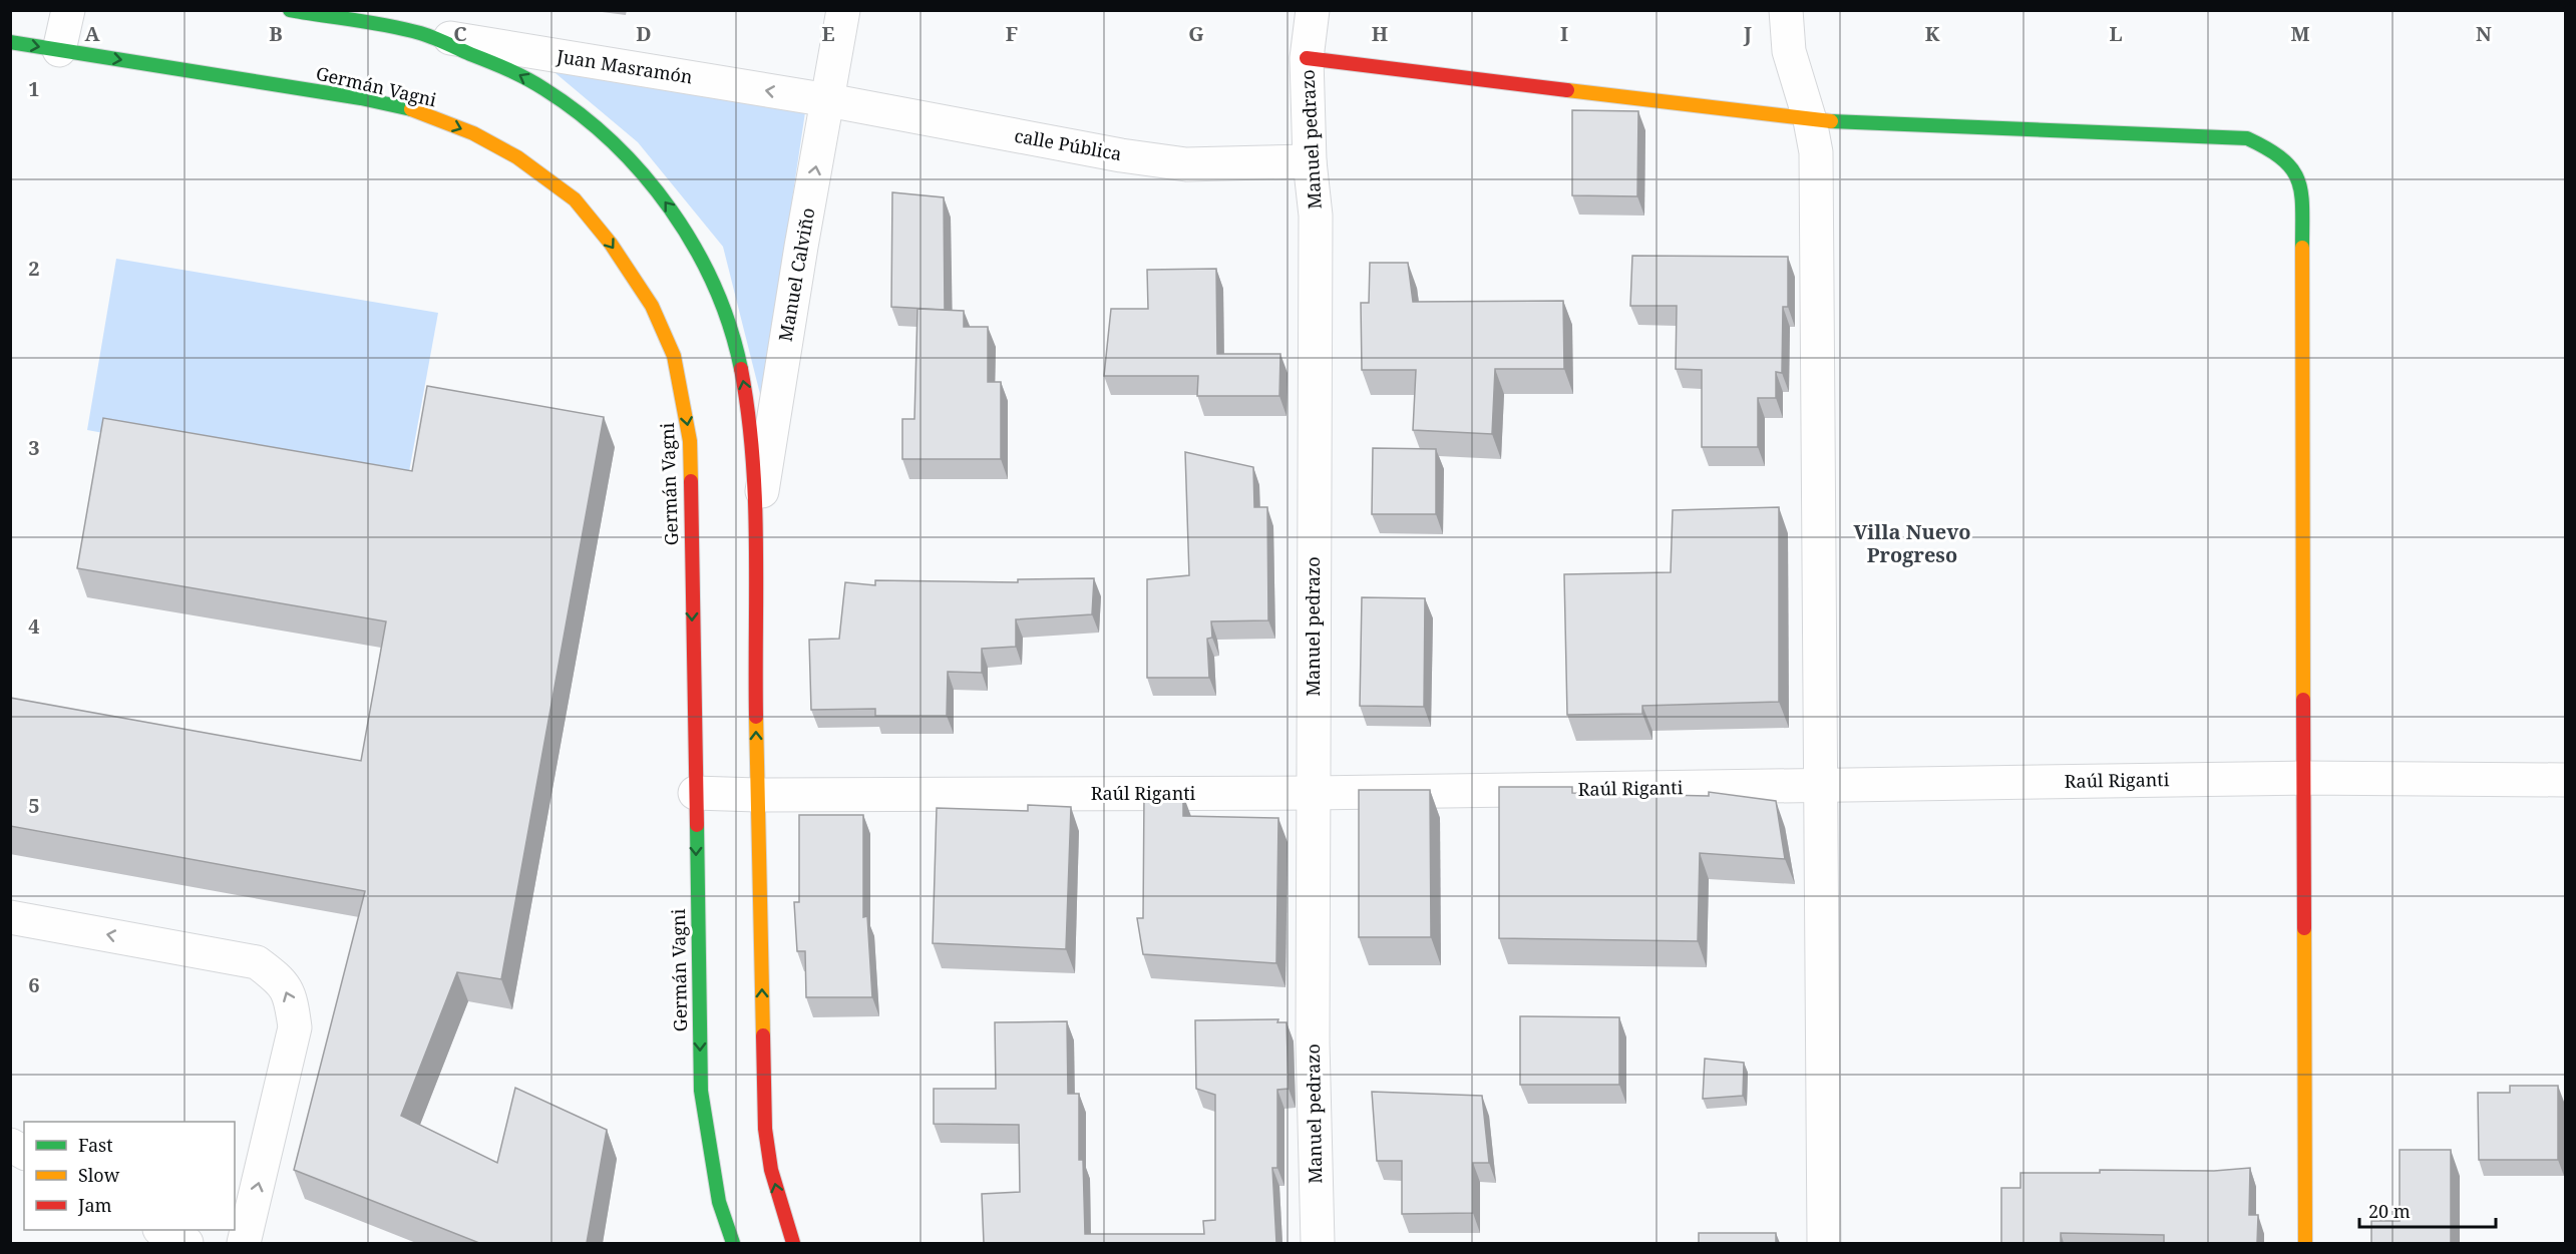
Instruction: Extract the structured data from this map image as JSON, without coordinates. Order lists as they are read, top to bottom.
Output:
{
  "streets": {
    "main road": ["Germán Vagni"],
    "street": [
      "Juan Masramón",
      "Manuel pedrazo",
      "calle Pública",
      "Manuel Calviño",
      "Raúl Riganti"
    ]
  },
  "crossings": [
    ["Juan Masramón", "calle Pública"],
    ["Juan Masramón", "Manuel Calviño"],
    ["Germán Vagni", "Raúl Riganti"],
    ["Manuel pedrazo", "calle Pública"],
    ["Manuel pedrazo", "Raúl Riganti"],
    ["calle Pública", "Manuel Calviño"]
  ],
  "one_way": ["Juan Masramón", "Manuel Calviño"],
  "districts": ["Villa Nuevo Progreso"],
  "legend": ["Fast", "Slow", "Jam"],
  "scale_bar": "20 m",
  "grid": {
    "columns": [
      "A",
      "B",
      "C",
      "D",
      "E",
      "F",
      "G",
      "H",
      "I",
      "J",
      "K",
      "L",
      "M",
      "N"
    ],
    "rows": [
      "1",
      "2",
      "3",
      "4",
      "5",
      "6"
    ]
  }
}
